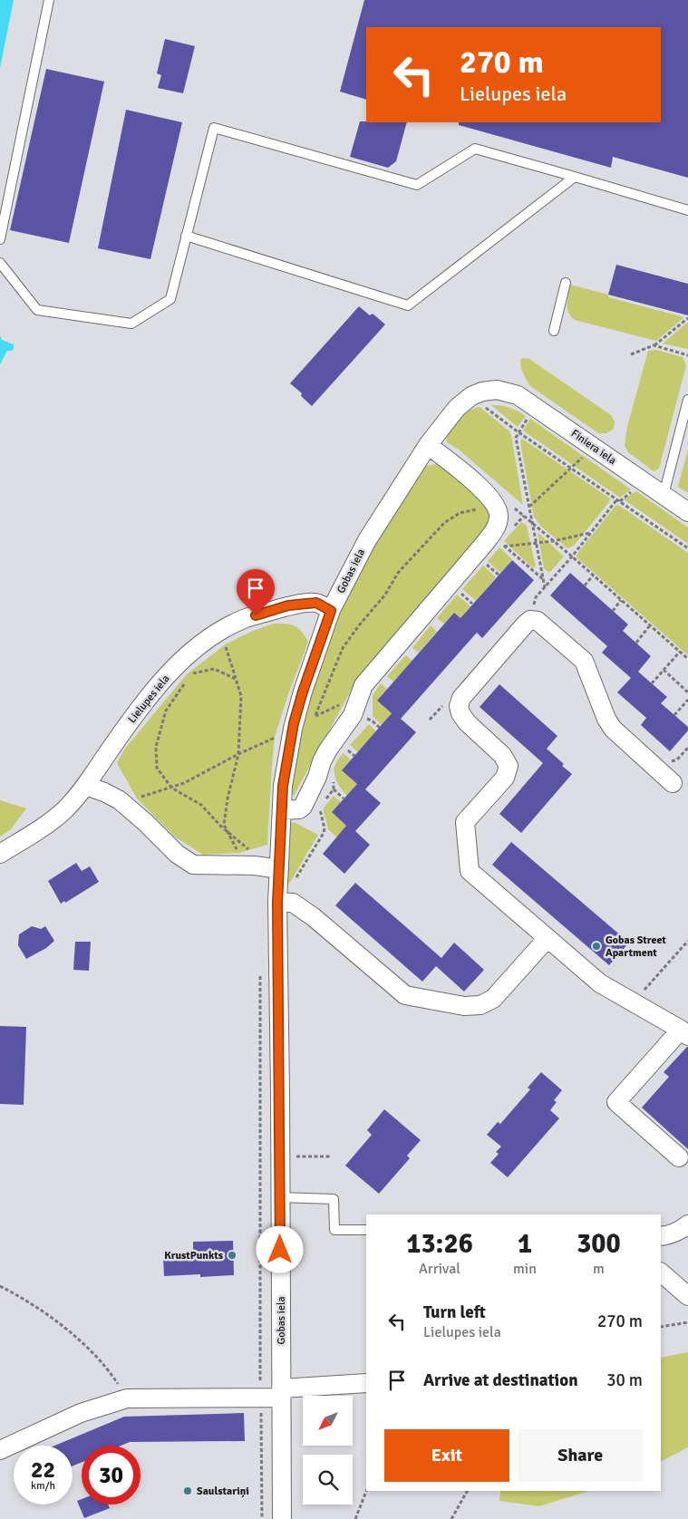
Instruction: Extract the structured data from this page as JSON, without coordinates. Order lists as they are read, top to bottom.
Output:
{
  "streets": {
    "street": ["Finiera iela", "Gobas iela", "Lielupes iela"]
  },
  "crossings": [
    ["Finiera iela", "Gobas iela"],
    ["Gobas iela", "Lielupes iela"]
  ],
  "places": ["Gobas Street Apartment", "KrustPunkts", "Saulstariņi"],
  "north": "bottom left",
  "page": {
    "turn": ["270 m", "Lielupes iela"],
    "eta": [
      "13:26",
      "Arrival",
      "1",
      "min",
      "300",
      "m"
    ],
    "list": [
      {
        "name": "Turn left",
        "note": "Lielupes iela",
        "value": "270 m"
      },
      {
        "name": "Arrive at destination",
        "value": "30 m"
      }
    ],
    "buttons": ["Exit", "Share"],
    "speed": "22 km/h",
    "limit": "30"
  }
}
